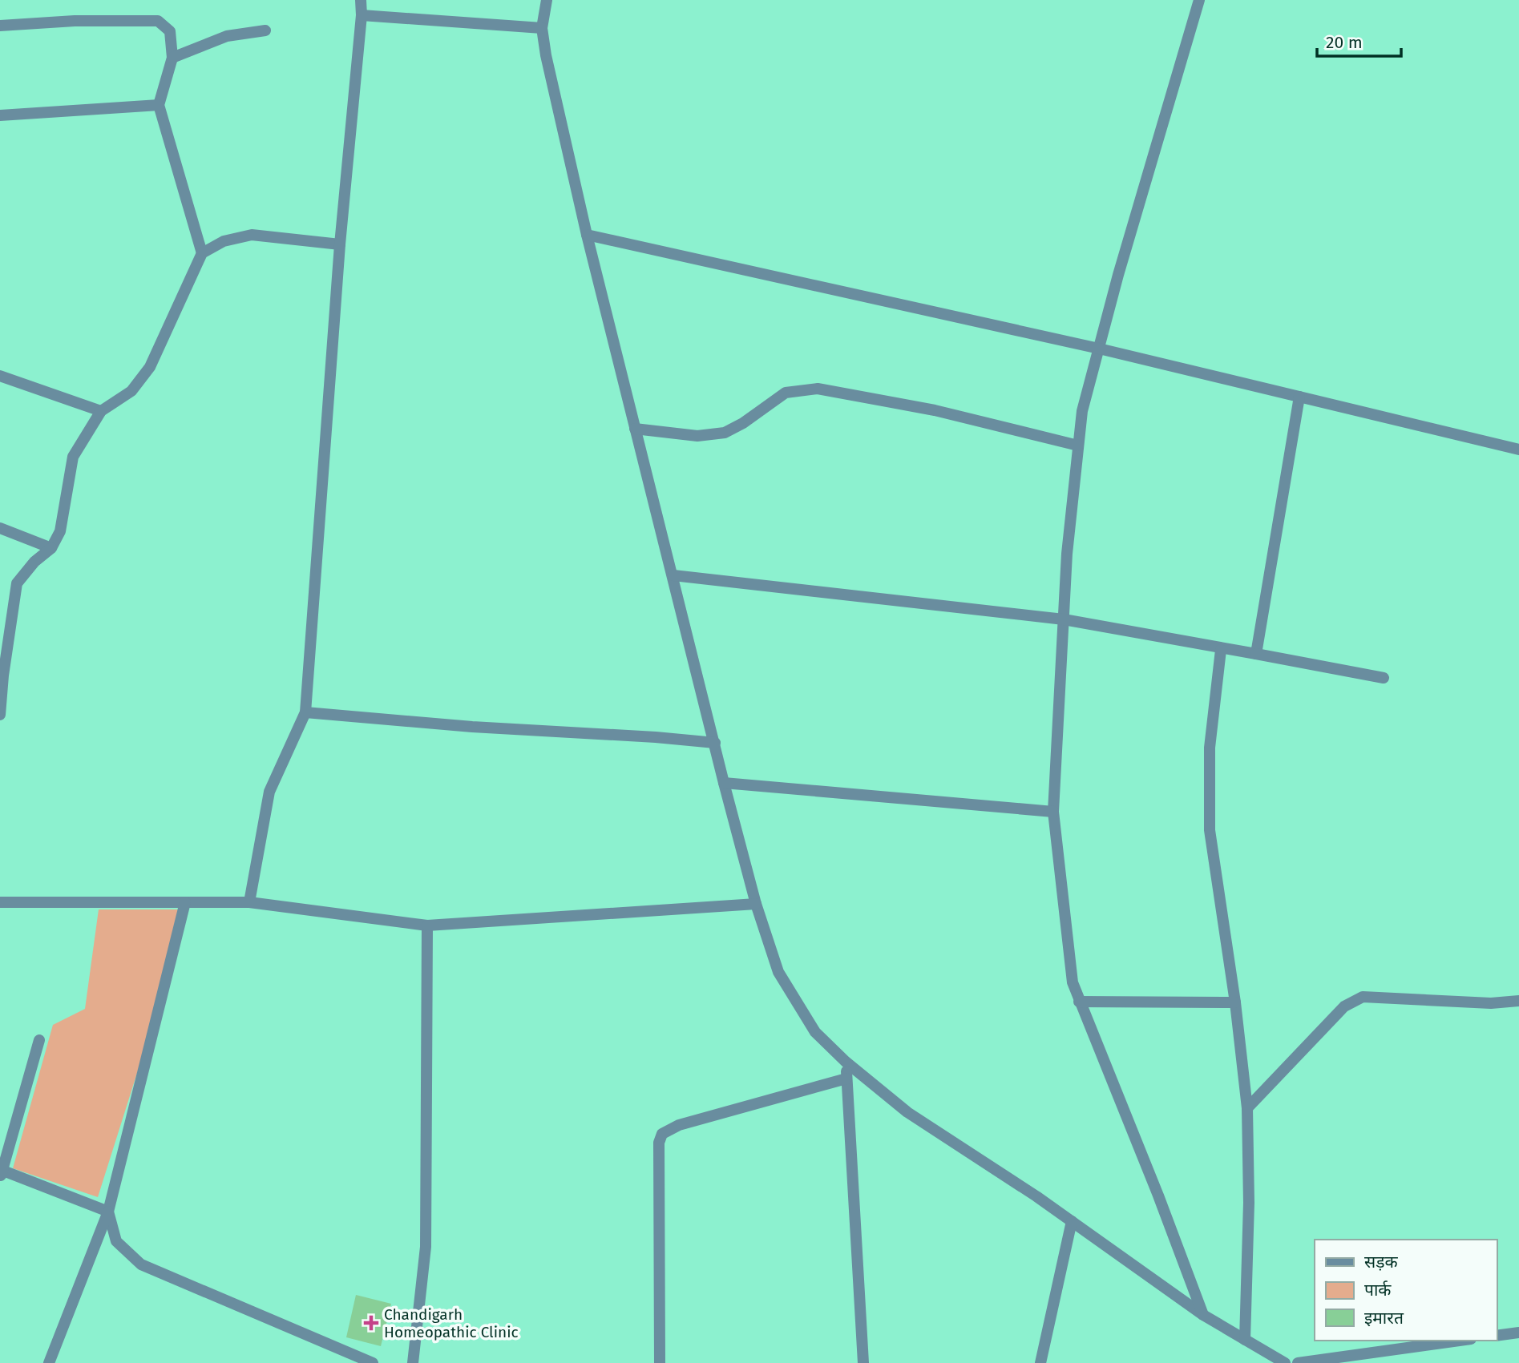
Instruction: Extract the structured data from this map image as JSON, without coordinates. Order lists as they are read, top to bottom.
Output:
{
  "places": {
    "health": ["Chandigarh Homeopathic Clinic"]
  },
  "legend": ["सड़क", "पार्क", "इमारत"],
  "scale_bar": "20 m"
}
